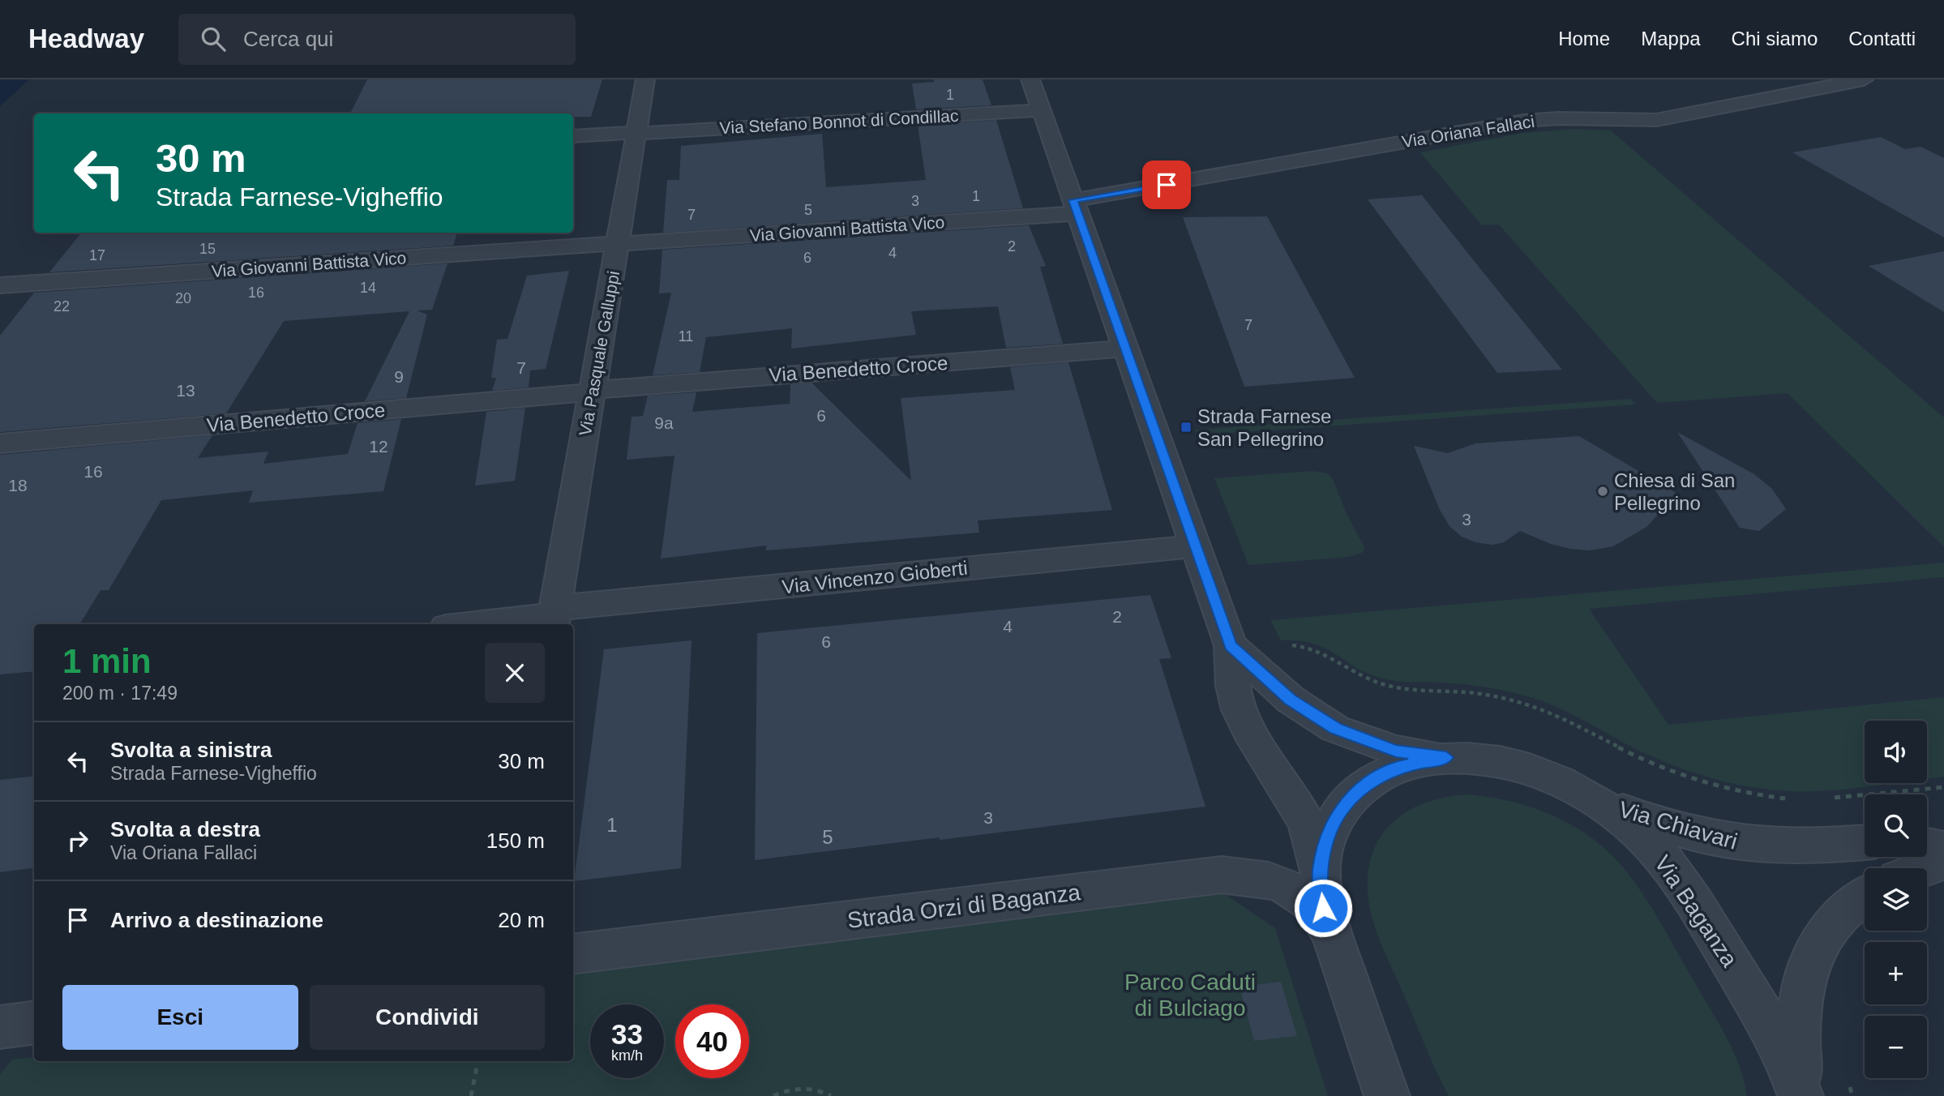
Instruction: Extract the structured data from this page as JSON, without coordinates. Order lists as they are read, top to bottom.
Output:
{
  "streets": {
    "street": [
      "Via Stefano Bonnot di Condillac",
      "Via Oriana Fallaci",
      "Via Giovanni Battista Vico",
      "Via Pasquale Galluppi",
      "Via Benedetto Croce",
      "Via Vincenzo Gioberti",
      "Via Chiavari",
      "Strada Orzi di Baganza",
      "Via Baganza"
    ]
  },
  "crossings": [
    ["Via Stefano Bonnot di Condillac", "Via Pasquale Galluppi"],
    ["Via Oriana Fallaci", "Via Giovanni Battista Vico"],
    ["Via Giovanni Battista Vico", "Via Pasquale Galluppi"],
    ["Via Pasquale Galluppi", "Via Benedetto Croce"],
    ["Via Pasquale Galluppi", "Via Vincenzo Gioberti"],
    ["Via Chiavari", "Via Baganza"],
    ["Strada Orzi di Baganza", "Via Baganza"]
  ],
  "parks": ["Parco Caduti di Bulciago"],
  "places": {
    "transit": ["Strada Farnese San Pellegrino"],
    "other": ["Chiesa di San Pellegrino"]
  },
  "house_numbers": [
    "1",
    "1",
    "3",
    "5",
    "7",
    "2",
    "15",
    "4",
    "17",
    "6",
    "14",
    "16",
    "20",
    "22",
    "7",
    "11",
    "7",
    "9",
    "13",
    "6",
    "9a",
    "12",
    "16",
    "18",
    "3",
    "2",
    "4",
    "6",
    "3",
    "1",
    "5"
  ],
  "page": {
    "header": "Headway",
    "search": "Cerca qui",
    "nav": [
      "Home",
      "Mappa",
      "Chi siamo",
      "Contatti"
    ],
    "turn": ["30 m", "Strada Farnese-Vigheffio"],
    "heading": ["1 min", "200 m · 17:49"],
    "map_buttons": ["+", "−"],
    "list": [
      {
        "name": "Svolta a sinistra",
        "note": "Strada Farnese-Vigheffio",
        "value": "30 m"
      },
      {
        "name": "Svolta a destra",
        "note": "Via Oriana Fallaci",
        "value": "150 m"
      },
      {
        "name": "Arrivo a destinazione",
        "value": "20 m"
      }
    ],
    "buttons": ["Esci", "Condividi"],
    "speed": "33 km/h",
    "limit": "40"
  }
}
